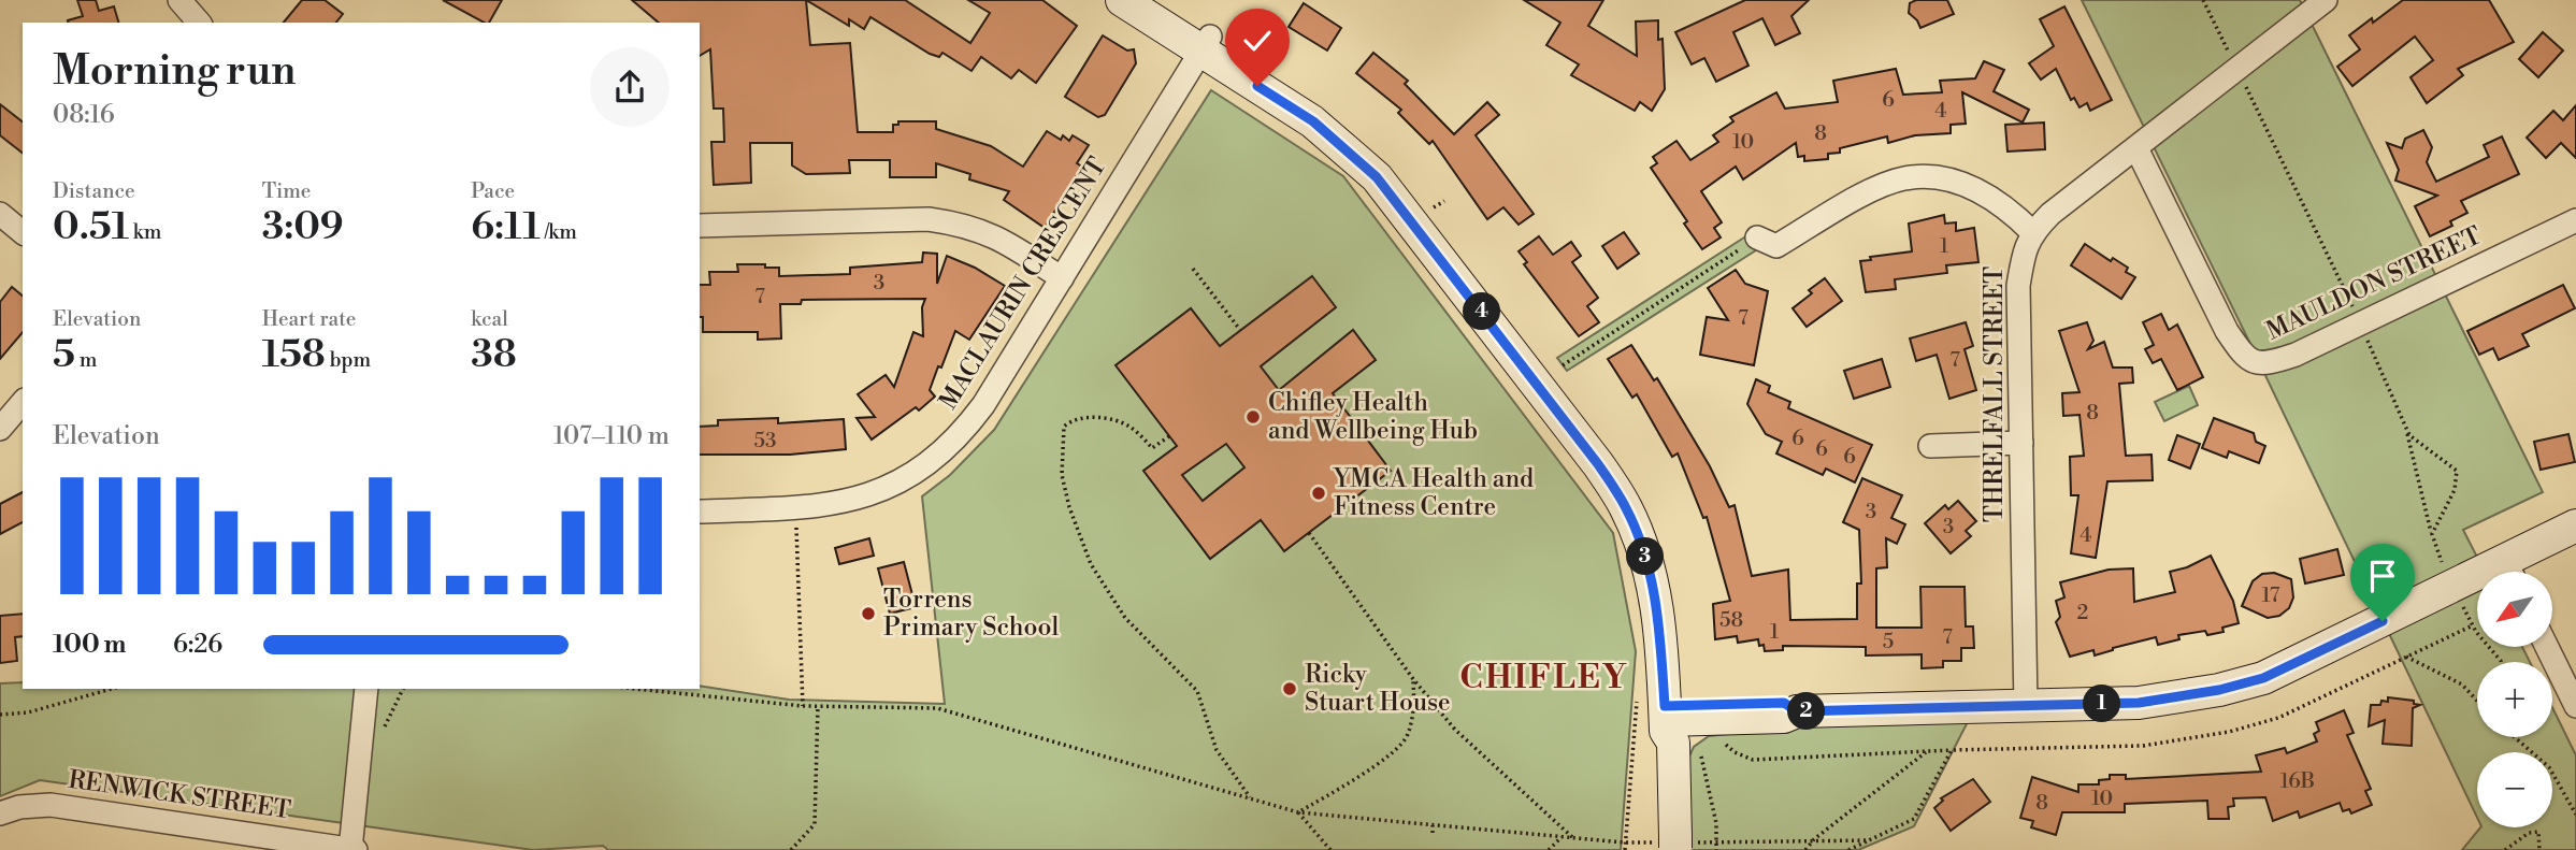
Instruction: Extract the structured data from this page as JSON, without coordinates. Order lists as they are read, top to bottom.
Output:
{
  "streets": {
    "street": [
      "MACLAURIN CRESCENT",
      "MAULDON STREET",
      "THRELFALL STREET",
      "RENWICK STREET"
    ]
  },
  "districts": ["CHIFLEY"],
  "places": [
    "Chifley Health and Wellbeing Hub",
    "YMCA Health and Fitness Centre",
    "Torrens Primary School",
    "Ricky Stuart House"
  ],
  "house_numbers": [
    "6",
    "4",
    "8",
    "10",
    "1",
    "3",
    "7",
    "7",
    "7",
    "8",
    "6",
    "53",
    "6",
    "6",
    "3",
    "3",
    "4",
    "17",
    "2",
    "58",
    "1",
    "7",
    "5",
    "16B",
    "10",
    "8"
  ],
  "north": "bottom left",
  "page": {
    "heading": ["Morning run", "08:16"],
    "stats": [
      ["Distance", "0.51 km"],
      ["Time", "3:09"],
      ["Pace", "6:11 /km"],
      ["Elevation", "5 m"],
      ["Heart rate", "158 bpm"],
      ["kcal", "38"]
    ],
    "pins": [
      "4",
      "3",
      "1",
      "2"
    ],
    "chart": ["Elevation", "107–110 m"],
    "map_buttons": ["+", "−"],
    "list": [
      {
        "name": "100 m",
        "note": "6:26"
      }
    ]
  }
}
